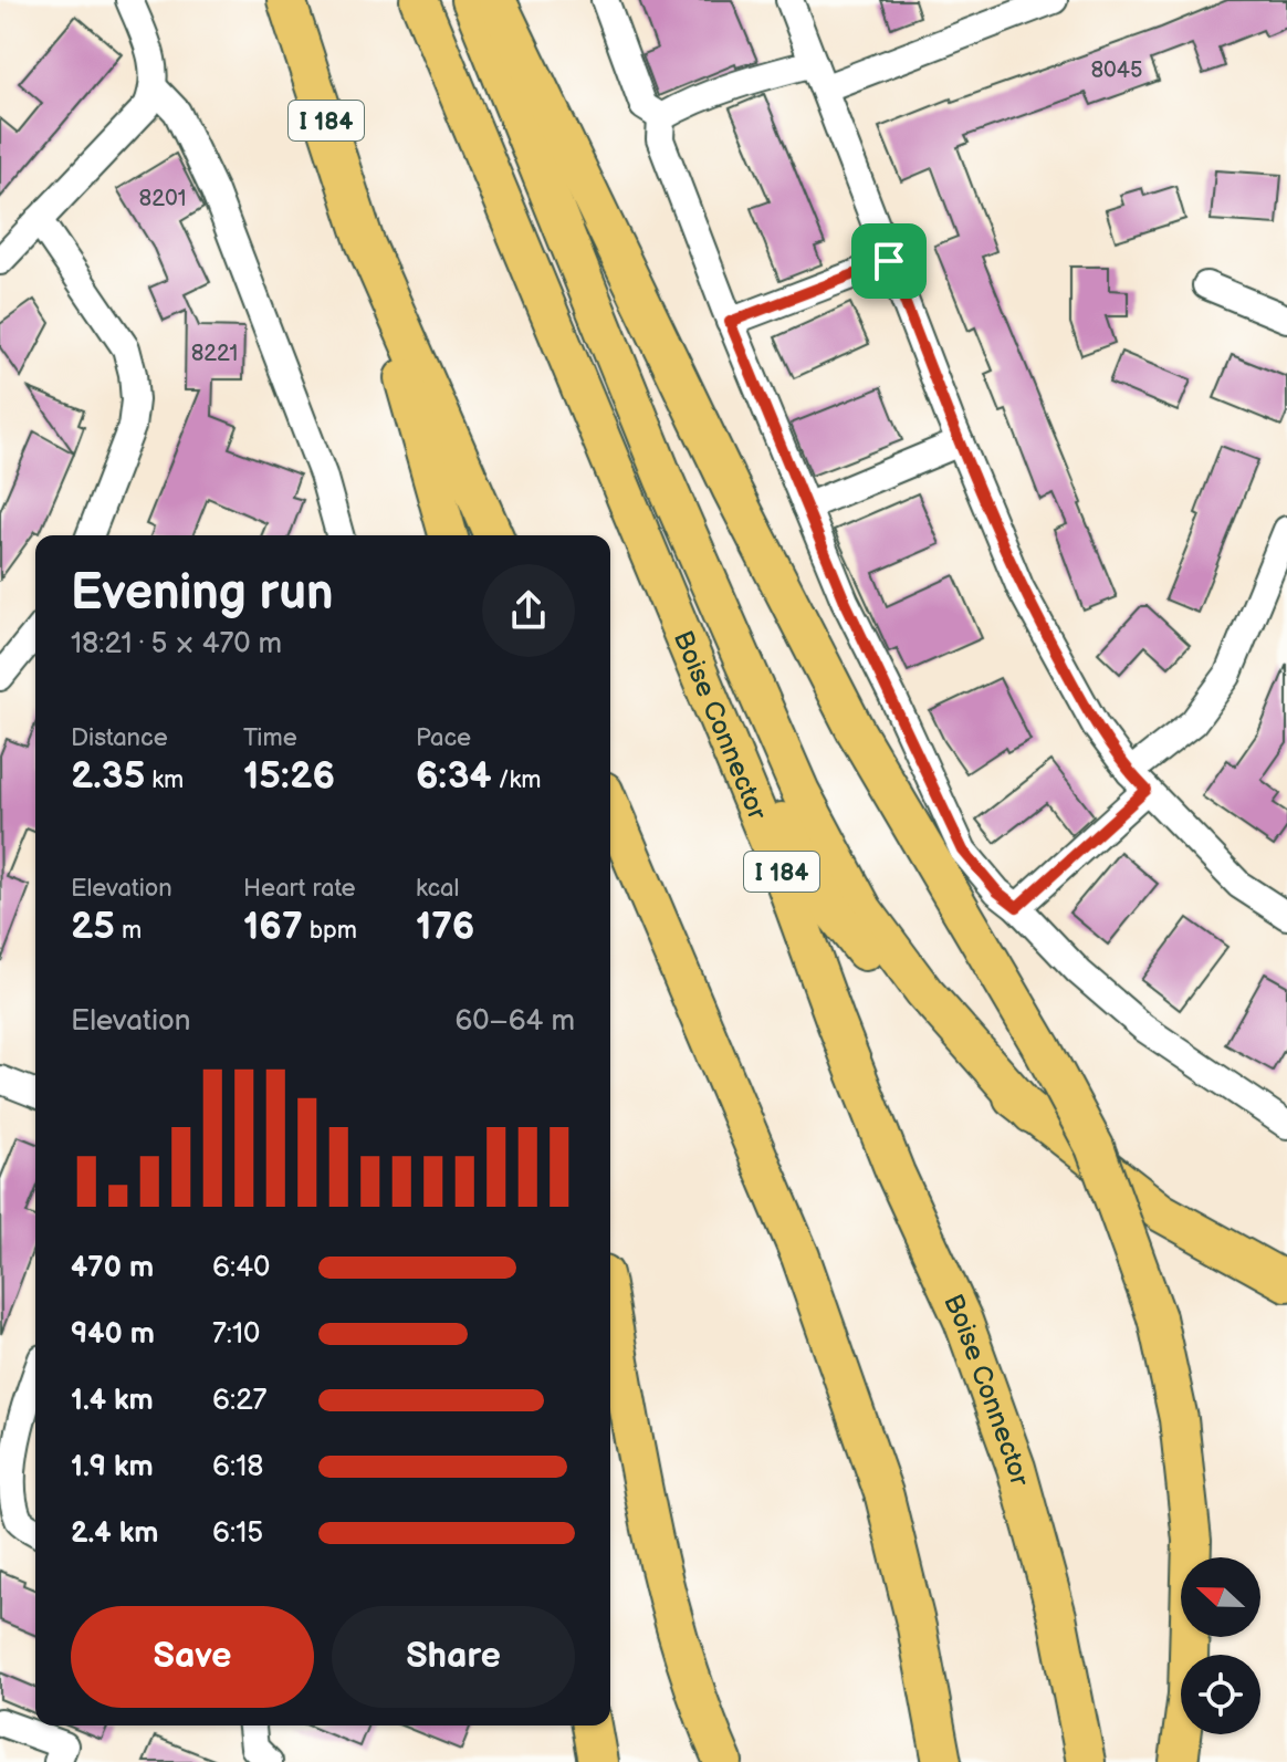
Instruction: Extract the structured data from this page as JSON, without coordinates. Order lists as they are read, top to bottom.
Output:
{
  "streets": {
    "highway": ["I 184", "Boise Connector"]
  },
  "house_numbers": ["8045", "8201", "8221"],
  "north": "left",
  "page": {
    "heading": ["Evening run", "18:21 · 5 × 470 m"],
    "stats": [
      ["Distance", "2.35 km"],
      ["Time", "15:26"],
      ["Pace", "6:34 /km"],
      ["Elevation", "25 m"],
      ["Heart rate", "167 bpm"],
      ["kcal", "176"]
    ],
    "chart": ["Elevation", "60–64 m"],
    "list": [
      {
        "name": "470 m",
        "note": "6:40"
      },
      {
        "name": "940 m",
        "note": "7:10"
      },
      {
        "name": "1.4 km",
        "note": "6:27"
      },
      {
        "name": "1.9 km",
        "note": "6:18"
      },
      {
        "name": "2.4 km",
        "note": "6:15"
      }
    ],
    "buttons": ["Save", "Share"]
  }
}
